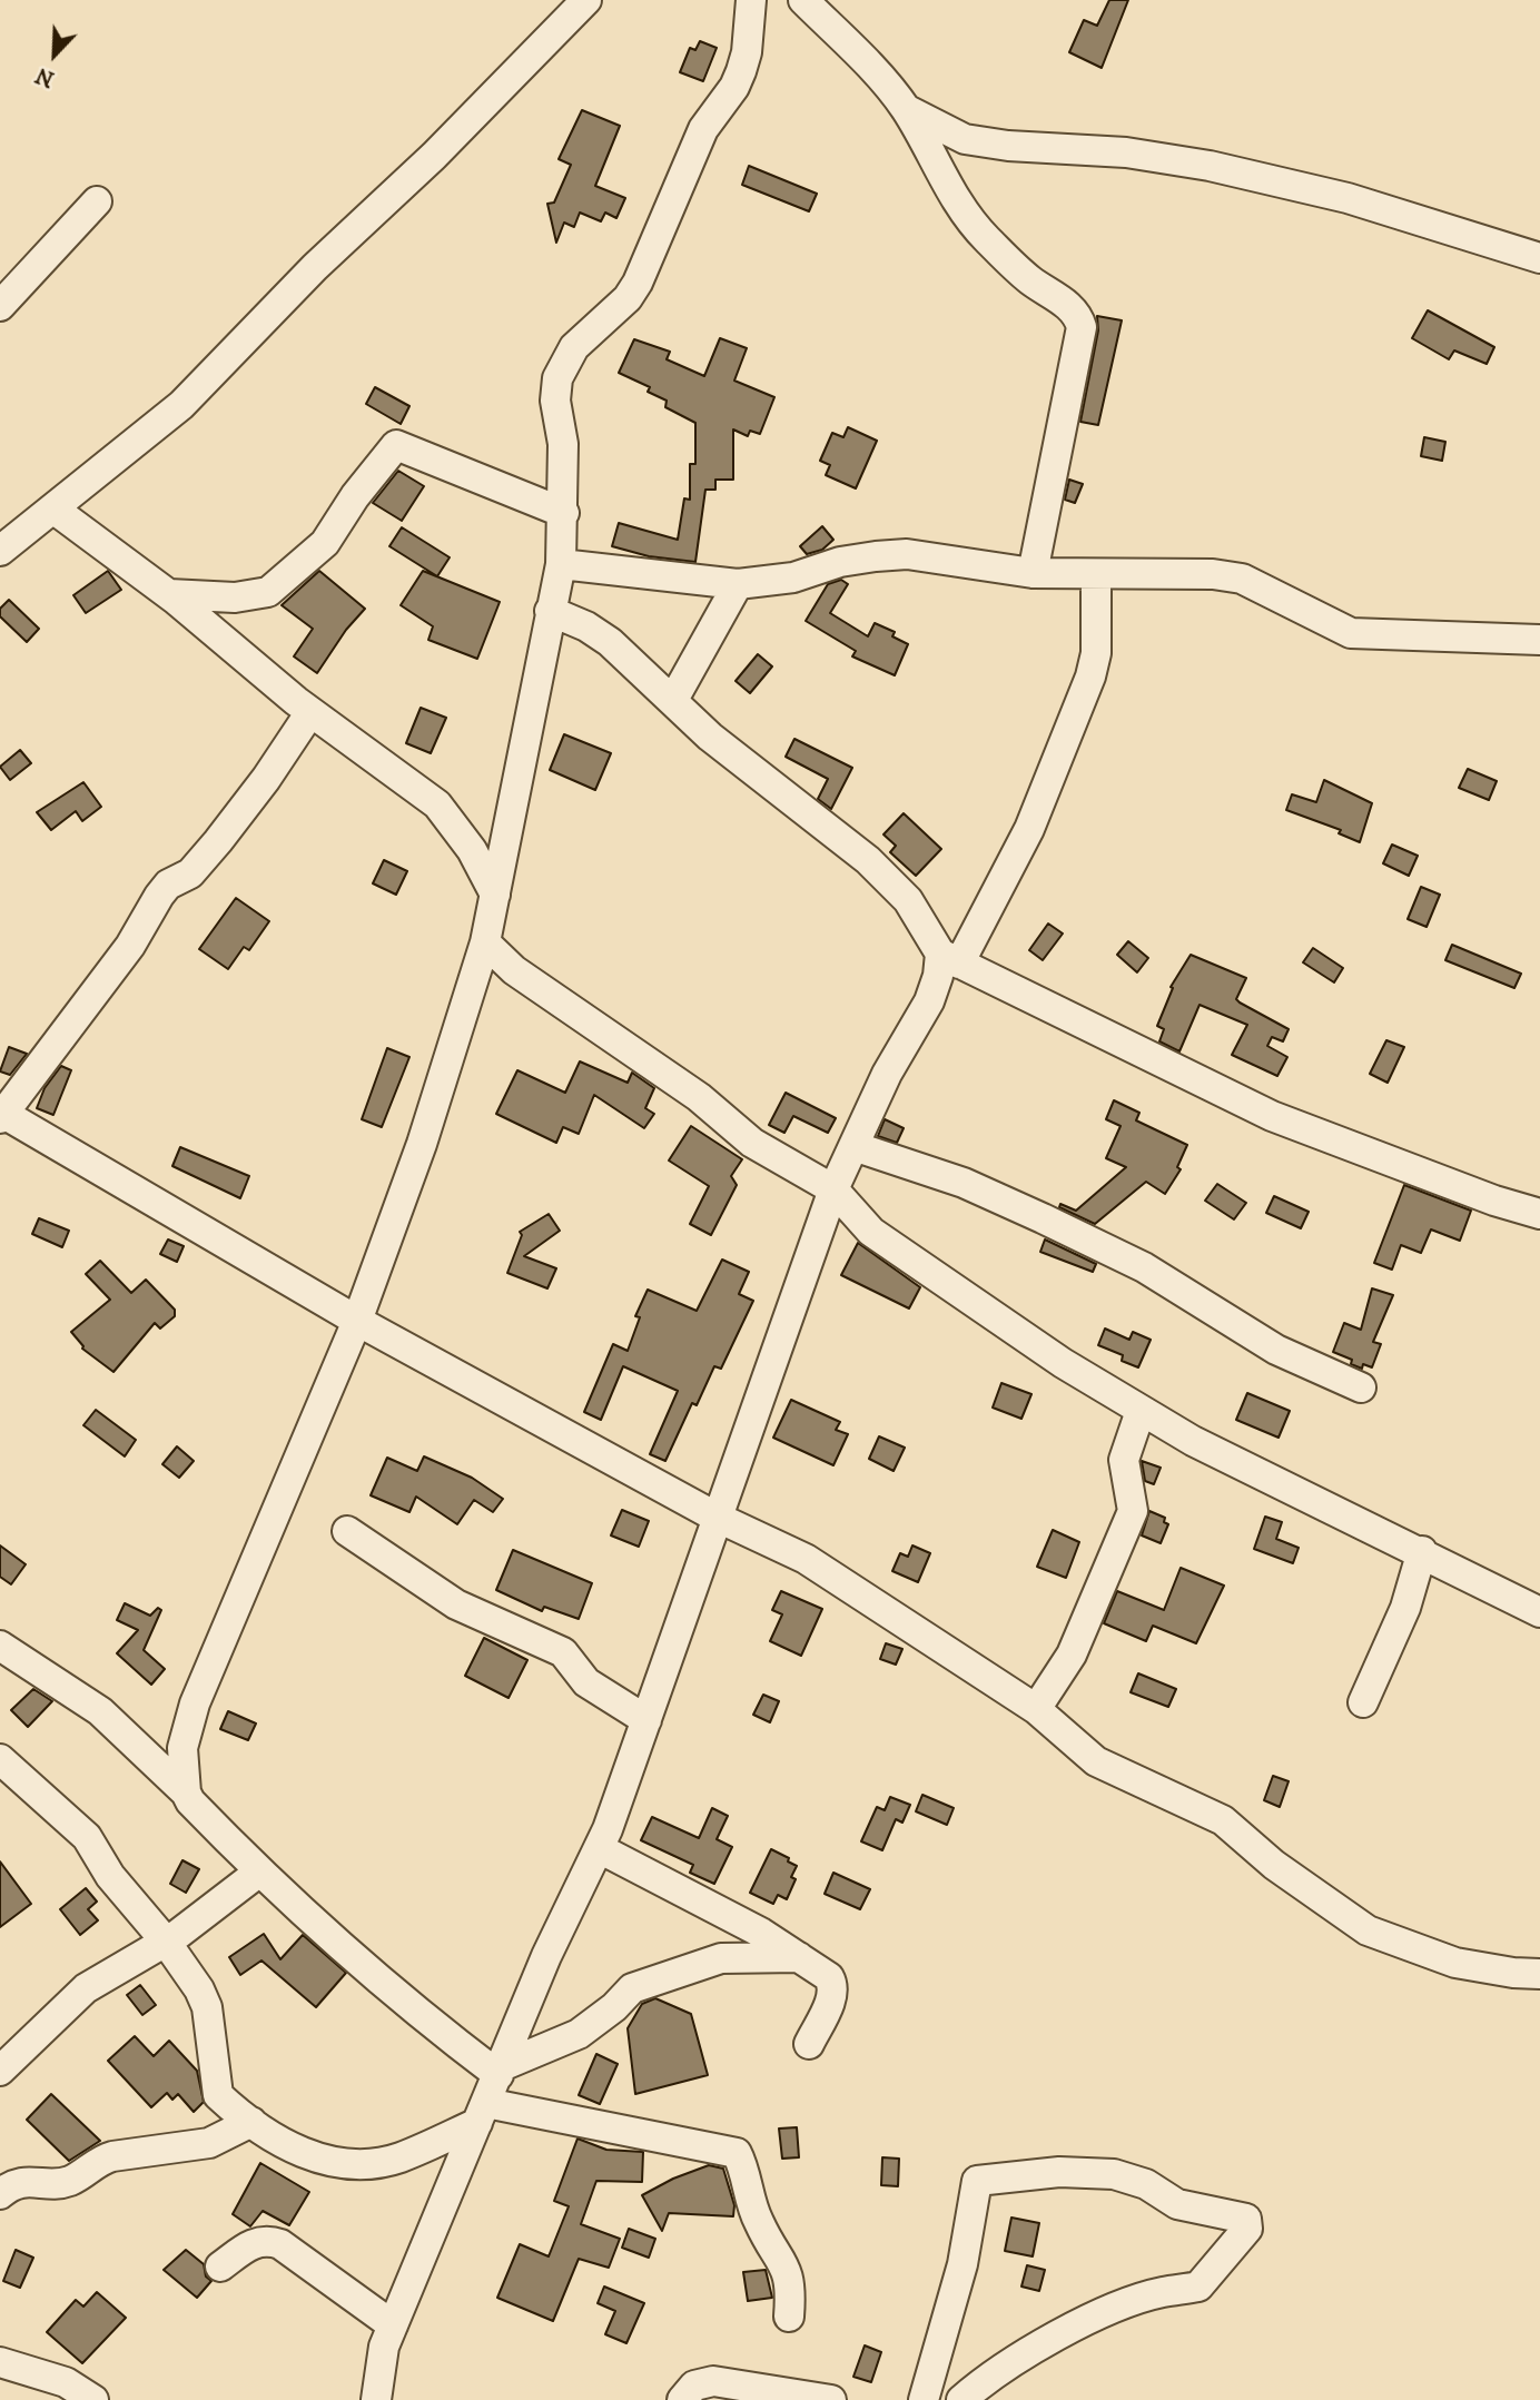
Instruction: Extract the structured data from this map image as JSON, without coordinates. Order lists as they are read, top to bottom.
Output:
{
  "north": "bottom left"
}
